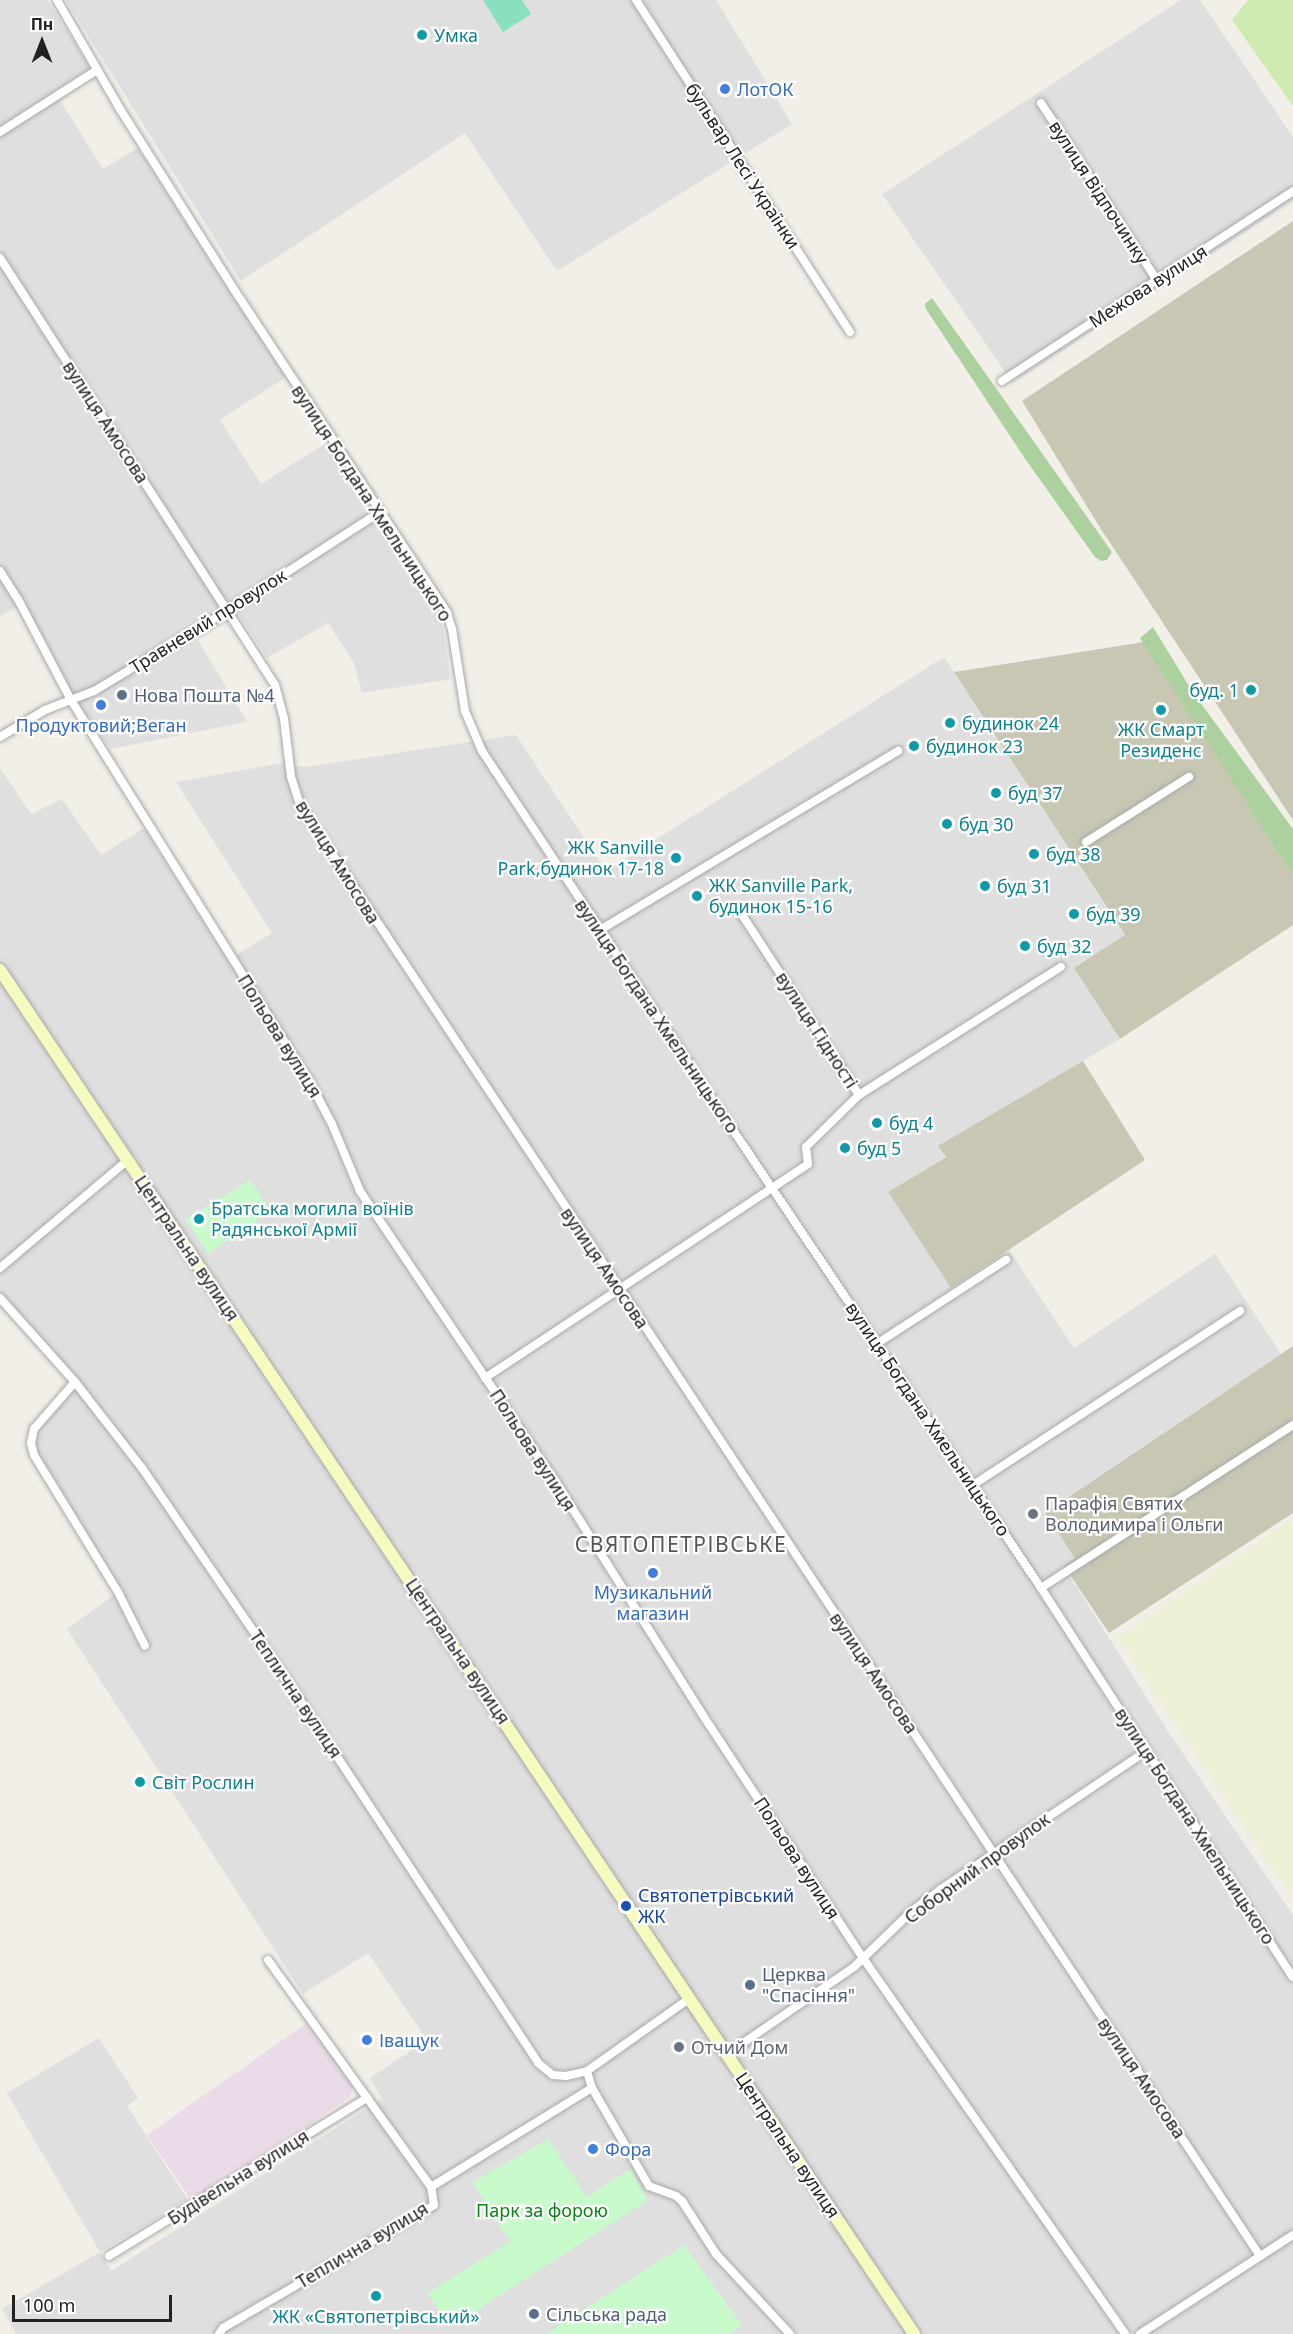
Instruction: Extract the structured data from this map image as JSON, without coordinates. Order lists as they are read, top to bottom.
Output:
{
  "streets": {
    "main road": ["Центральна вулиця"],
    "street": [
      "бульвар Лесі Українки",
      "вулиця Відпочинку",
      "Межова вулиця",
      "вулиця Амосова",
      "вулиця Богдана Хмельницького",
      "Травневий провулок",
      "вулиця Гідності",
      "Польова вулиця",
      "Теплична вулиця",
      "Соборний провулок",
      "Будівельна вулиця"
    ]
  },
  "crossings": [
    ["вулиця Відпочинку", "Межова вулиця"],
    ["вулиця Амосова", "Травневий провулок"],
    ["вулиця Амосова", "Соборний провулок"],
    ["вулиця Богдана Хмельницького", "Травневий провулок"],
    ["вулиця Богдана Хмельницького", "вулиця Гідності"],
    ["вулиця Богдана Хмельницького", "Соборний провулок"],
    ["Травневий провулок", "Польова вулиця"],
    ["Польова вулиця", "Соборний провулок"],
    ["Центральна вулиця", "Теплична вулиця"],
    ["Центральна вулиця", "Соборний провулок"],
    ["Теплична вулиця", "Будівельна вулиця"]
  ],
  "districts": ["СВЯТОПЕТРІВСЬКЕ"],
  "parks": ["Парк за форою"],
  "places": [
    "Умка",
    "ЛотОК",
    "буд. 1",
    "Нова Пошта №4",
    "Продуктовий;Веган",
    "ЖК Смарт Резиденс",
    "будинок 24",
    "будинок 23",
    "буд 37",
    "буд 30",
    "буд 38",
    "ЖК Sanville Park,будинок 17-18",
    "буд 31",
    "ЖК Sanville Park, будинок 15-16",
    "буд 39",
    "буд 32",
    "буд 4",
    "буд 5",
    "Братська могила воїнів Радянської Армії",
    "Парафія Святих Володимира і Ольги",
    "Музикальний магазин",
    "Світ Рослин",
    "Святопетрівський ЖК",
    "Церква \"Спасіння\"",
    "Іващук",
    "Отчий Дом",
    "Фора",
    "ЖК «Святопетрівський»",
    "Сільська рада"
  ],
  "scale_bar": "100 m",
  "north": "top"
}
